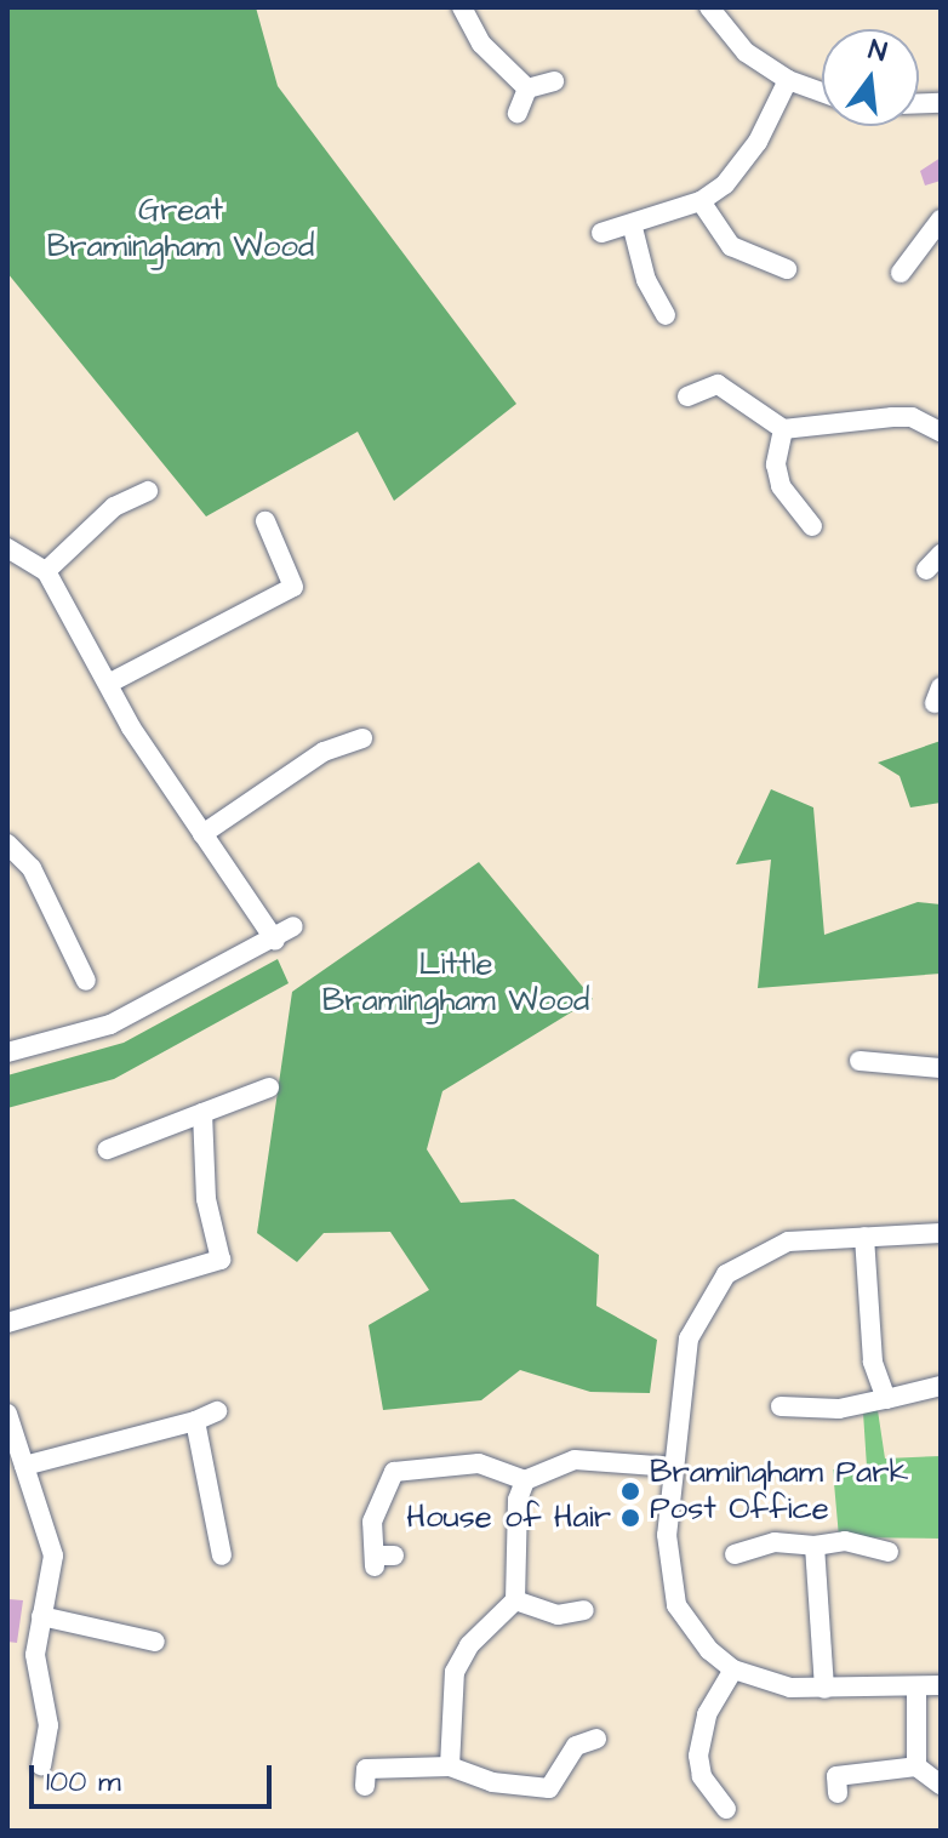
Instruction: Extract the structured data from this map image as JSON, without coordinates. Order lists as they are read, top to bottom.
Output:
{
  "parks": ["Great Bramingham Wood", "Little Bramingham Wood"],
  "places": ["Bramingham Park Post Office", "House of Hair"],
  "scale_bar": "100 m",
  "north": "top"
}
